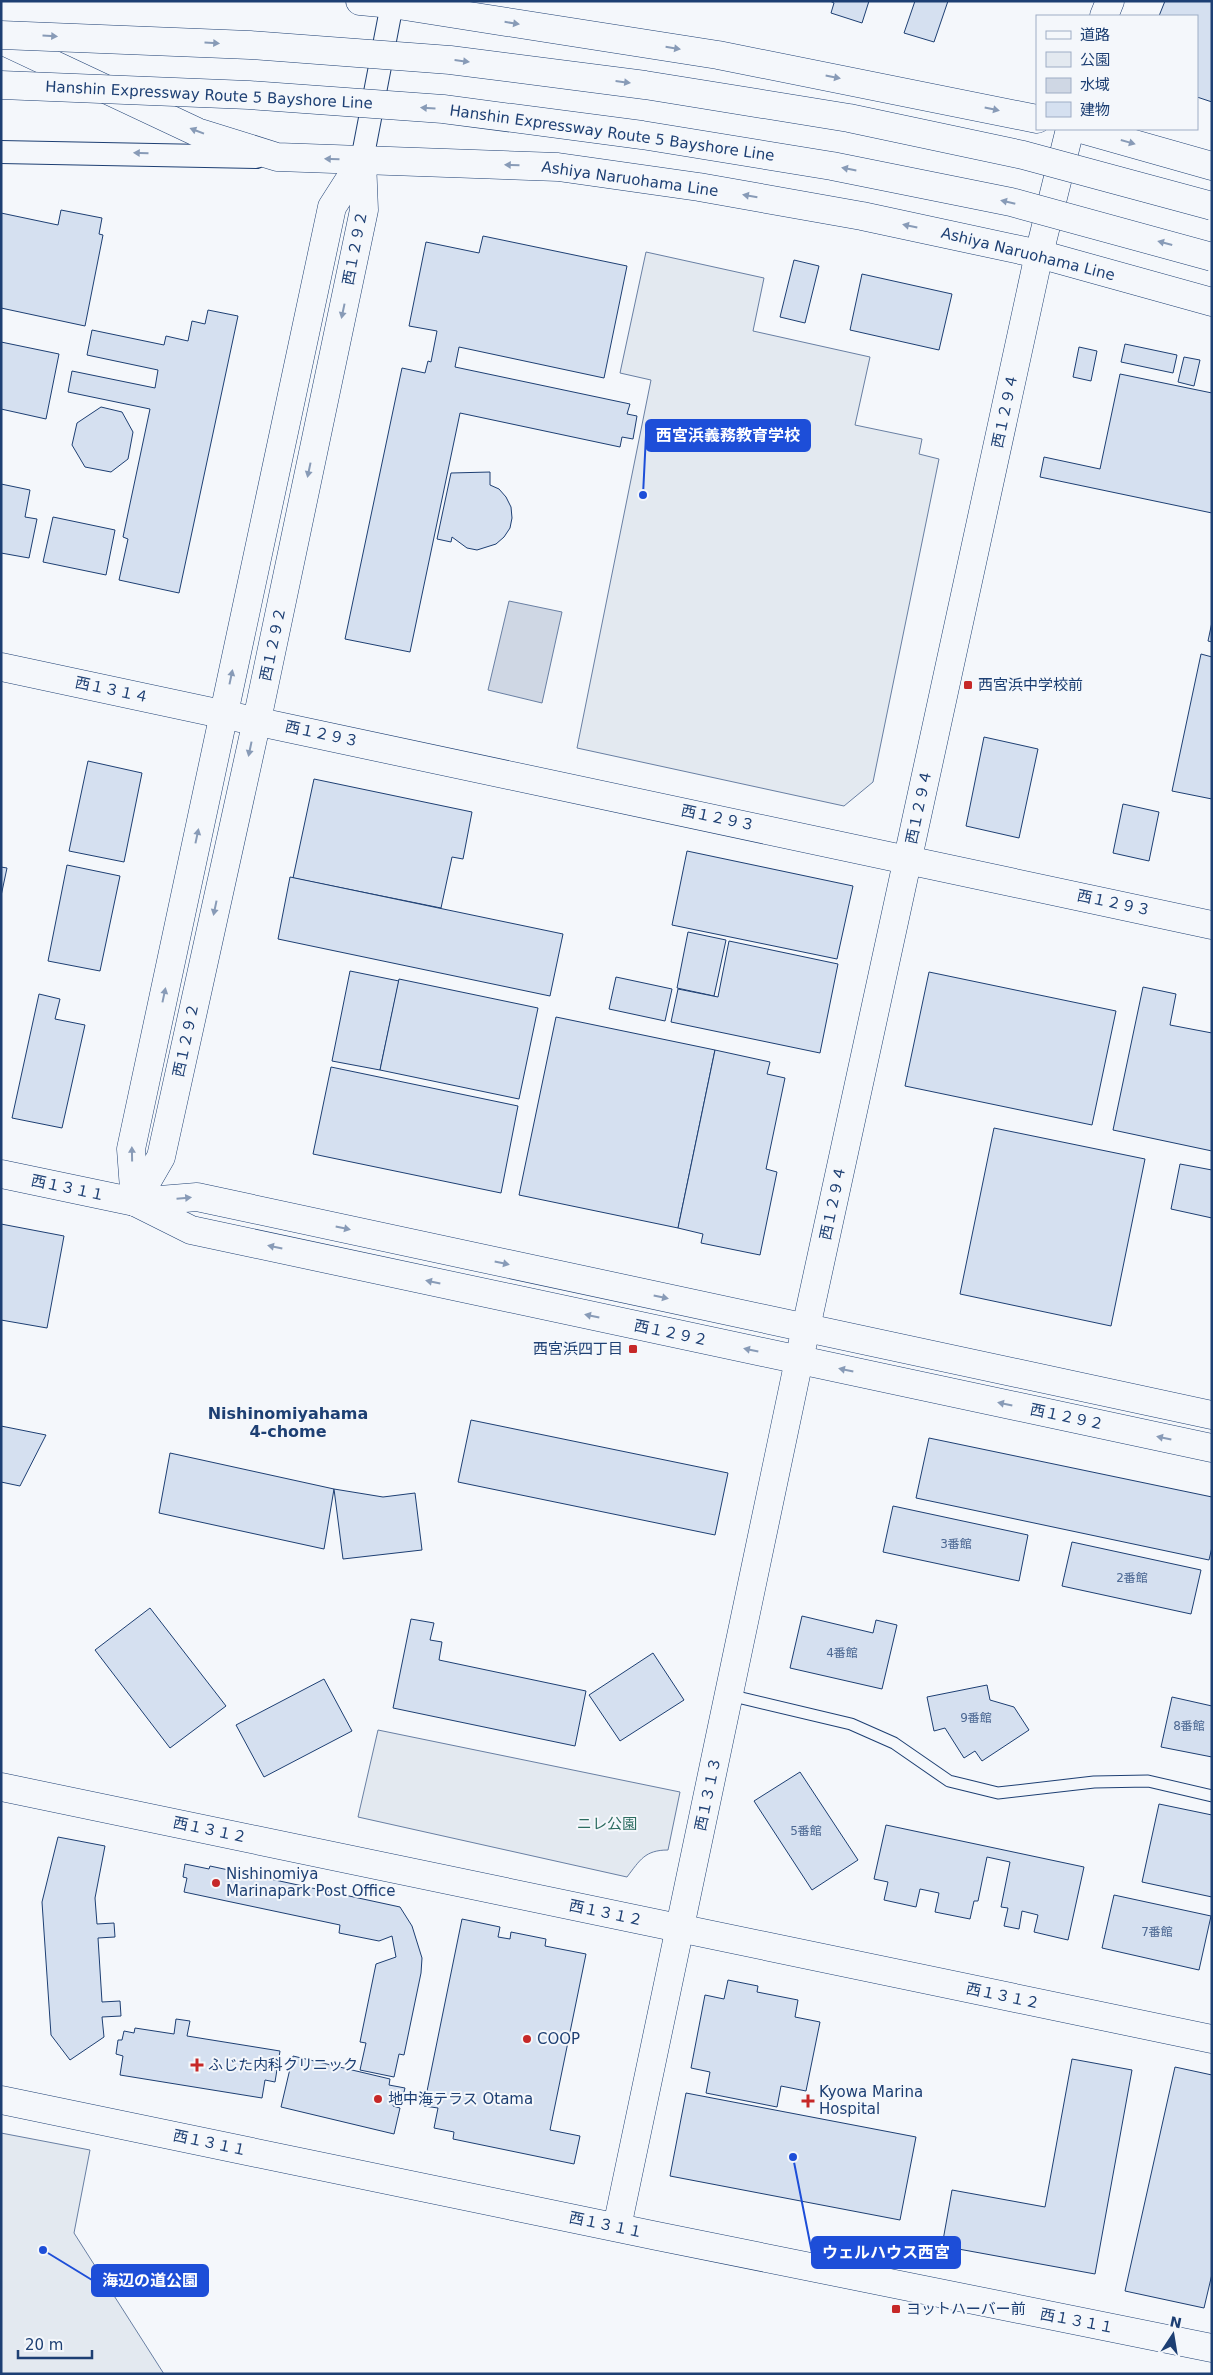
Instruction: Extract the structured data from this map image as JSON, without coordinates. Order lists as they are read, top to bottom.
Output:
{
  "streets": {
    "main road": [
      "Hanshin Expressway Route 5 Bayshore Line",
      "Ashiya Naruohama Line",
      "西１２９２",
      "西１２９４",
      "西１３１４",
      "西１２９３",
      "西１３１１",
      "西１３１３",
      "西１３１２"
    ]
  },
  "crossings": [
    ["Ashiya Naruohama Line", "西１２９２"],
    ["Ashiya Naruohama Line", "西１２９４"],
    ["西１２９２", "西１２９４"],
    ["西１２９２", "西１３１４"],
    ["西１２９２", "西１２９３"],
    ["西１２９２", "西１３１１"],
    ["西１２９２", "西１３１３"],
    ["西１２９４", "西１２９３"],
    ["西１２９４", "西１３１３"],
    ["西１３１４", "西１２９３"],
    ["西１３１１", "西１３１３"],
    ["西１３１３", "西１３１２"]
  ],
  "districts": ["Nishinomiyahama 4-chome"],
  "parks": ["ニレ公園"],
  "places": {
    "other": [
      "西宮浜義務教育学校",
      "Nishinomiya Marinapark Post Office",
      "COOP",
      "地中海テラス Otama",
      "ウェルハウス西宮",
      "海辺の道公園"
    ],
    "transit": ["西宮浜中学校前", "西宮浜四丁目", "ヨットハーバー前"],
    "health": ["ふじた内科クリニック", "Kyowa Marina Hospital"]
  },
  "house_numbers": [
    "3番館",
    "2番館",
    "4番館",
    "9番館",
    "8番館",
    "5番館",
    "7番館"
  ],
  "legend": [
    "道路",
    "公園",
    "水域",
    "建物"
  ],
  "scale_bar": "20 m",
  "north": "top"
}
